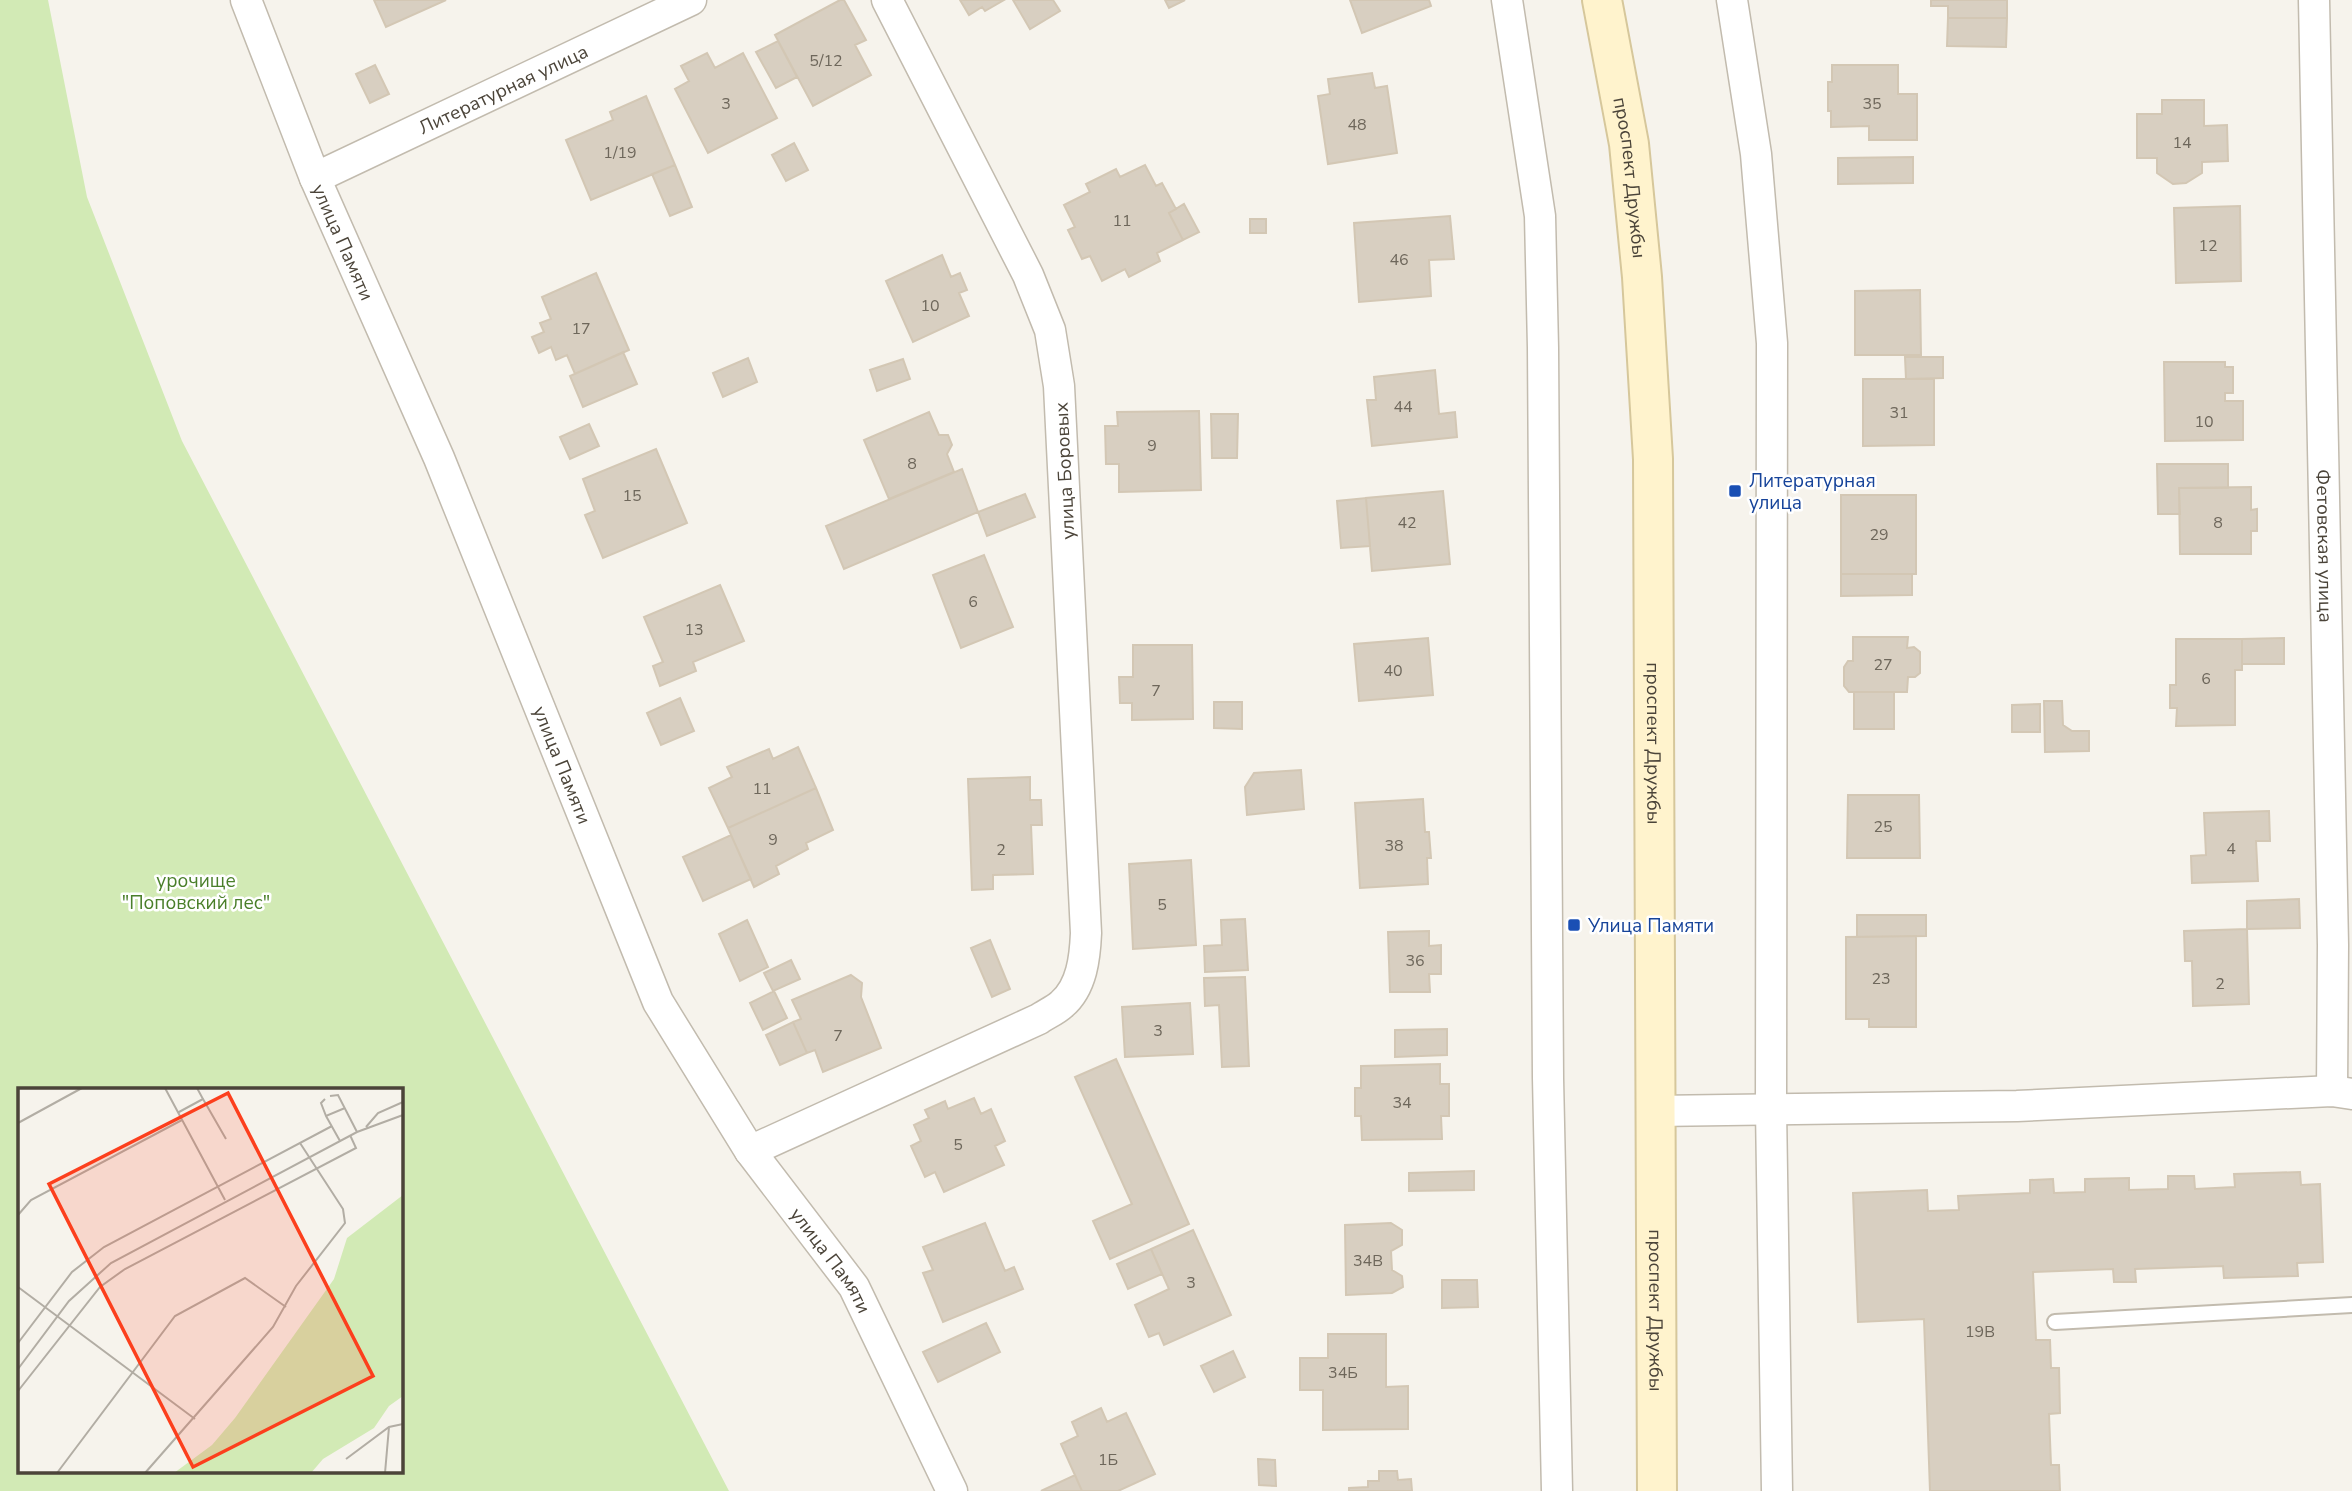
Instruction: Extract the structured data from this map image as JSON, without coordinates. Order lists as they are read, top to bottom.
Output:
{
  "streets": {
    "main road": ["проспект Дружбы"],
    "street": [
      "Литературная улица",
      "улица Памяти",
      "улица Боровых",
      "Фетовская улица"
    ]
  },
  "crossings": [
    ["Литературная улица", "улица Памяти"],
    ["улица Памяти", "улица Боровых"]
  ],
  "parks": ["урочище \"Поповский лес\""],
  "places": {
    "transit": ["Литературная улица", "Улица Памяти"]
  },
  "house_numbers": [
    "5/12",
    "3",
    "35",
    "48",
    "14",
    "1/19",
    "11",
    "12",
    "46",
    "10",
    "17",
    "44",
    "31",
    "10",
    "9",
    "8",
    "15",
    "42",
    "8",
    "29",
    "6",
    "13",
    "27",
    "40",
    "6",
    "7",
    "11",
    "25",
    "9",
    "38",
    "4",
    "2",
    "5",
    "36",
    "23",
    "2",
    "3",
    "7",
    "34",
    "5",
    "34В",
    "3",
    "19В",
    "34Б",
    "1Б"
  ]
}
